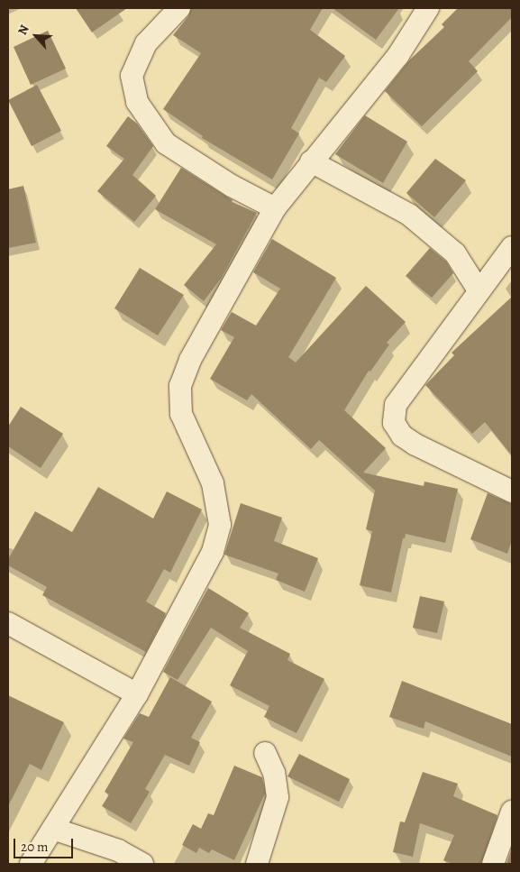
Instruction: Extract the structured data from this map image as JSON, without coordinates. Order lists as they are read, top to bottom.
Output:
{
  "scale_bar": "20 m",
  "north": "top left"
}
